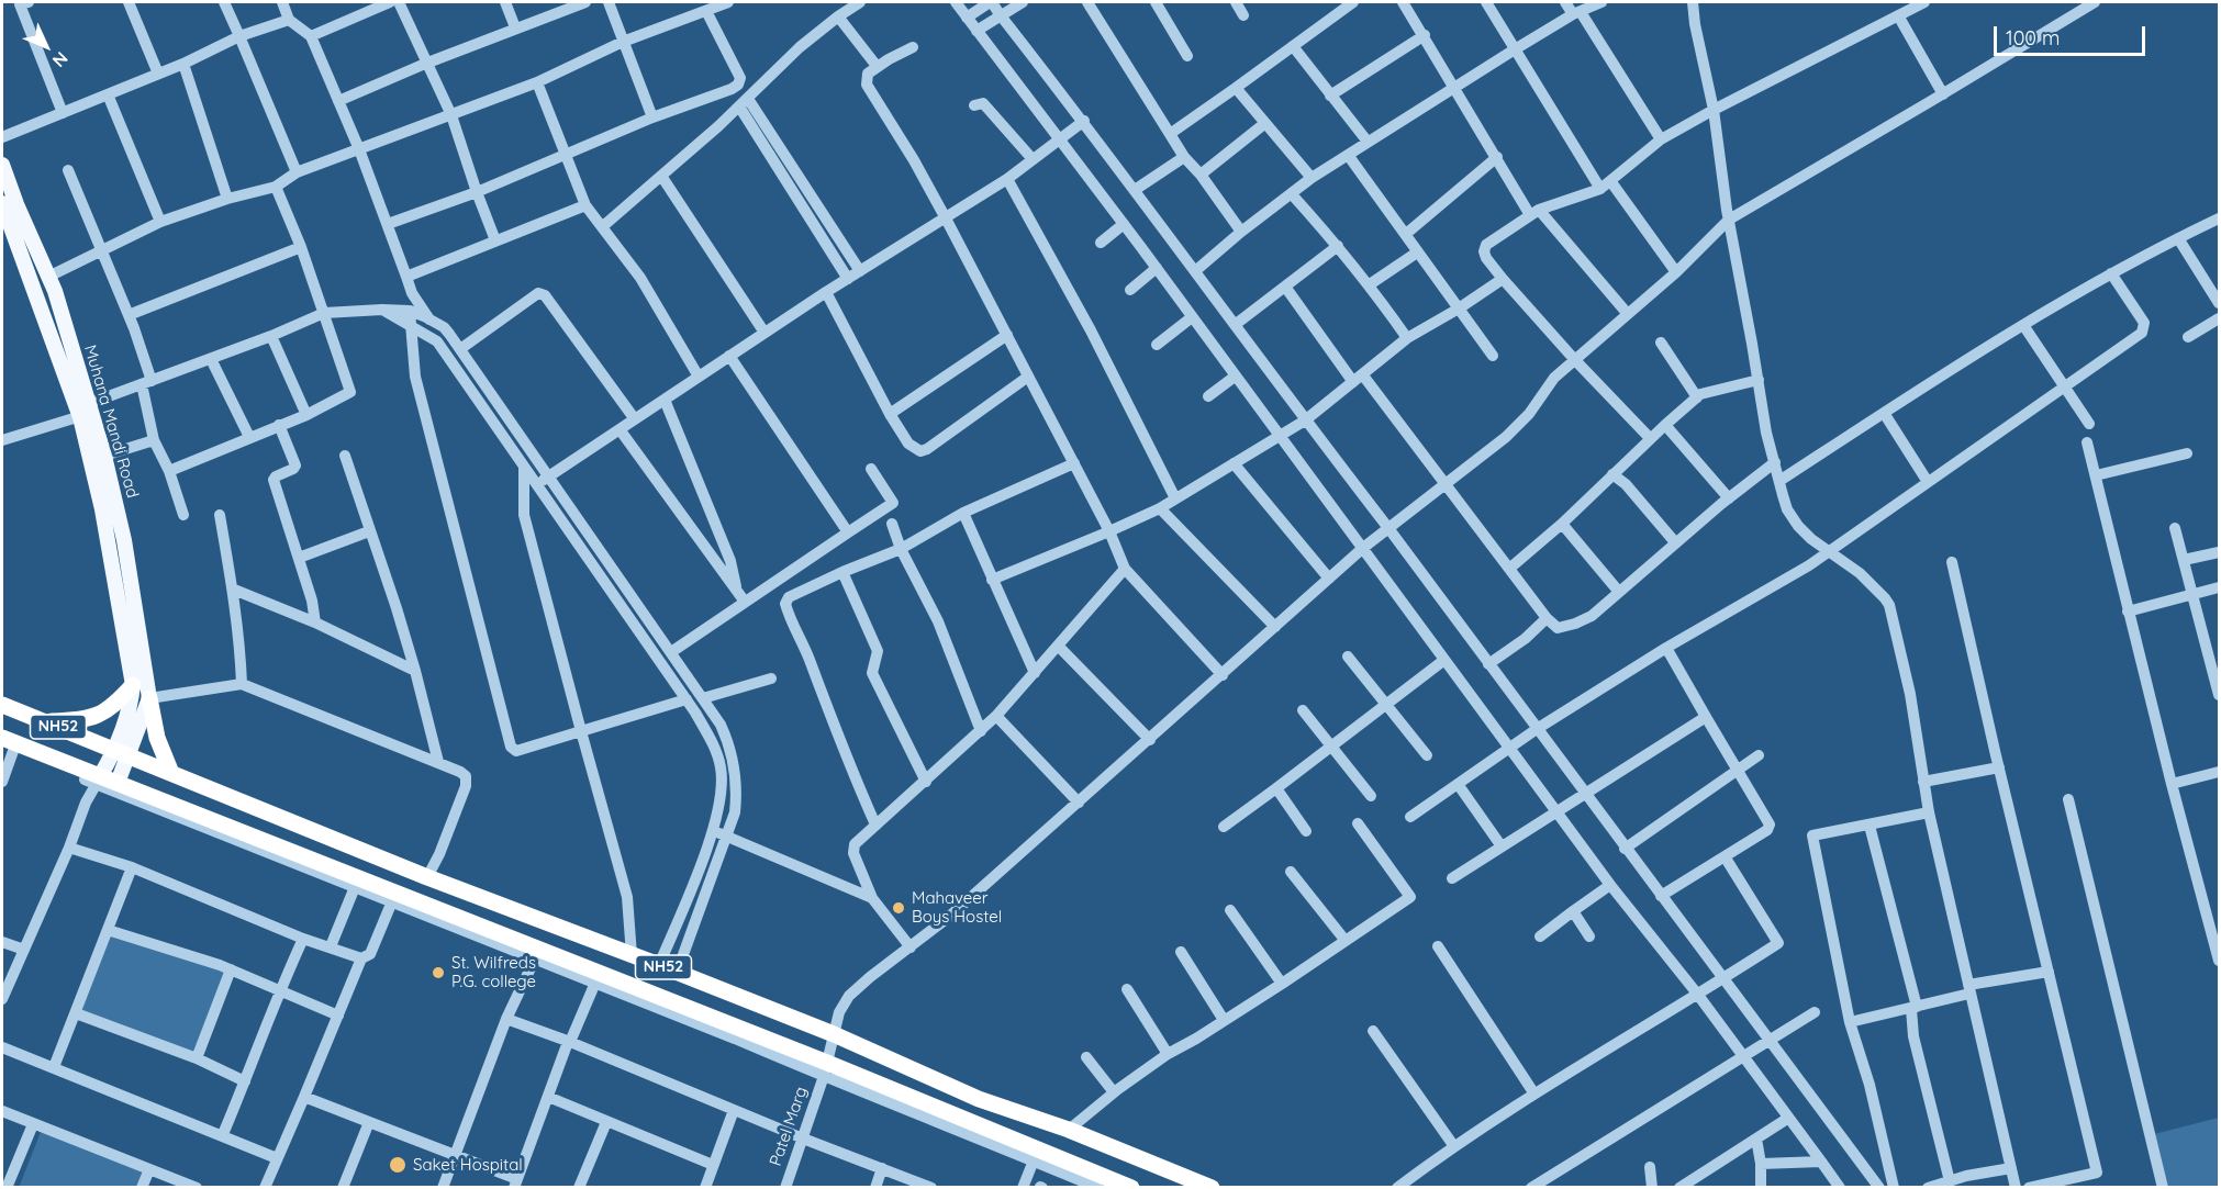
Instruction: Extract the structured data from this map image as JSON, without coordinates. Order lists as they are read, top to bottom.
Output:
{
  "streets": {
    "highway": ["NH52"],
    "main road": ["Muhana Mandi Road"],
    "street": ["Patel Marg"]
  },
  "crossings": [
    ["NH52", "Patel Marg"]
  ],
  "places": ["Mahaveer Boys Hostel", "St. Wilfreds P.G. college", "Saket Hospital"],
  "scale_bar": "100 m",
  "north": "bottom right"
}
